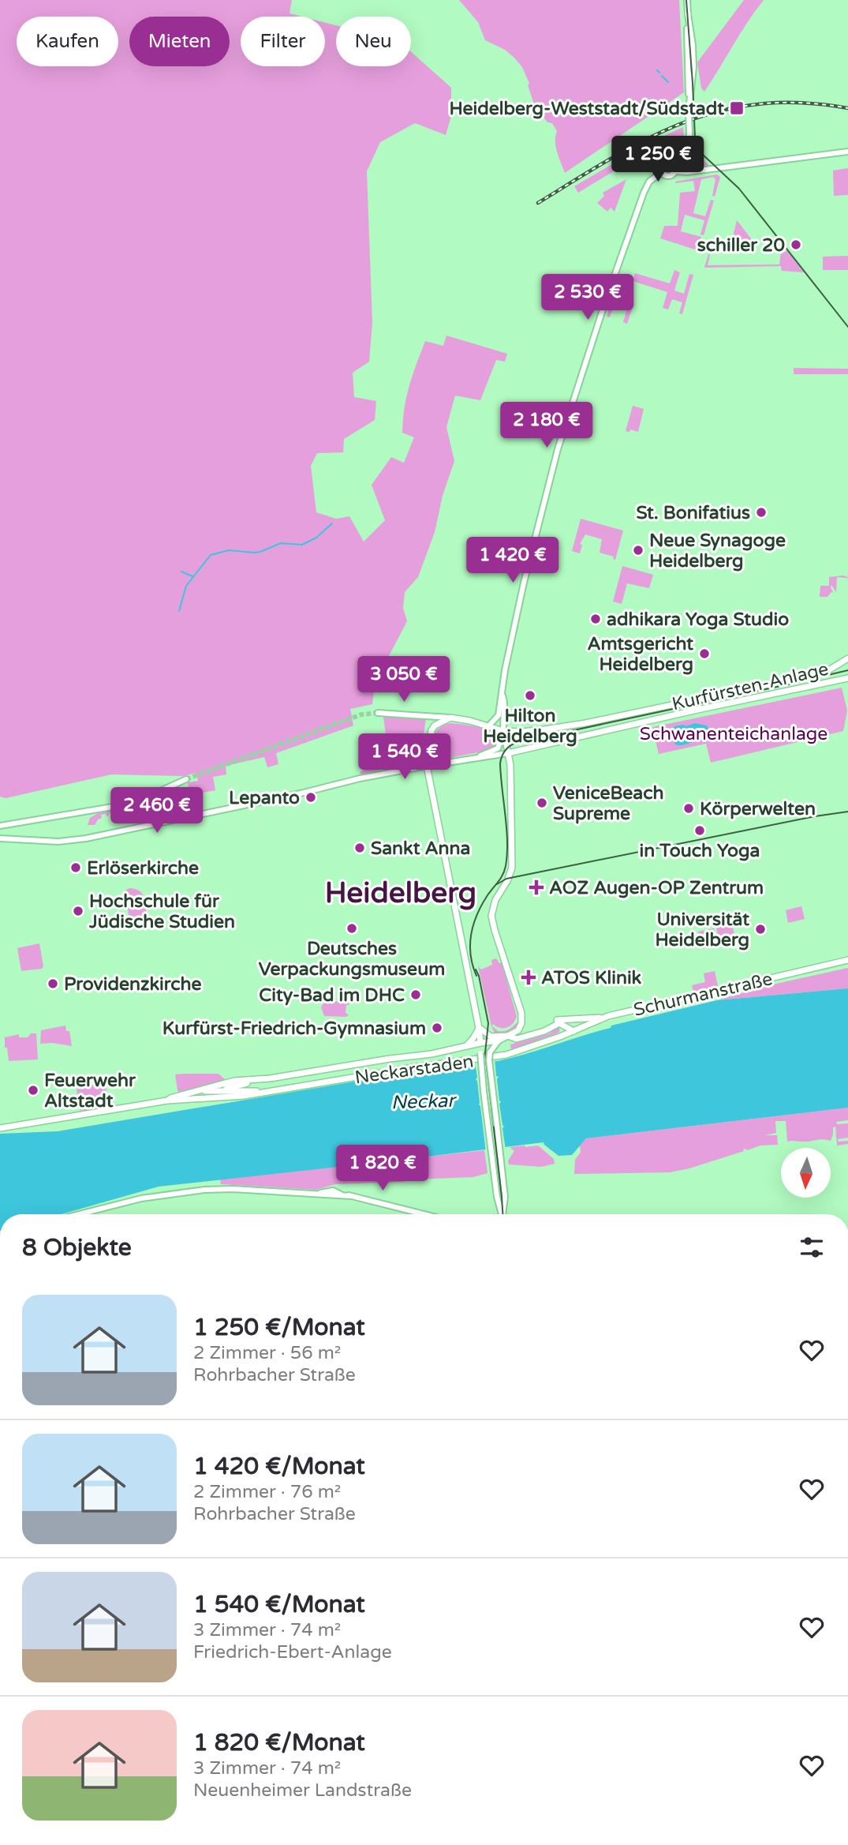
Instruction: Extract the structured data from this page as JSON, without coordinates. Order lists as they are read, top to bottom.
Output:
{
  "streets": {
    "main road": ["Kurfürsten-Anlage", "Schurmanstraße", "Neckarstaden"]
  },
  "crossings": [
    ["Schurmanstraße", "Neckarstaden"]
  ],
  "districts": ["Heidelberg"],
  "water": ["Neckar"],
  "parks": ["Schwanenteichanlage"],
  "places": {
    "transit": ["Heidelberg-Weststadt/Südstadt"],
    "other": [
      "schiller 20",
      "St. Bonifatius",
      "Neue Synagoge Heidelberg",
      "adhikara Yoga Studio",
      "Amtsgericht Heidelberg",
      "Hilton Heidelberg",
      "Lepanto",
      "VeniceBeach Supreme",
      "Körperwelten",
      "in Touch Yoga",
      "Sankt Anna",
      "Erlöserkirche",
      "Hochschule für Jüdische Studien",
      "Deutsches Verpackungsmuseum",
      "Universität Heidelberg",
      "Providenzkirche",
      "City-Bad im DHC",
      "Kurfürst-Friedrich-Gymnasium",
      "Feuerwehr Altstadt"
    ],
    "health": ["AOZ Augen-OP Zentrum", "ATOS Klinik"]
  },
  "north": "bottom",
  "page": {
    "chip": [
      "Kaufen",
      "Mieten",
      "Filter",
      "Neu"
    ],
    "price": [
      "1 250 €",
      "2 530 €",
      "2 180 €",
      "1 420 €",
      "3 050 €",
      "1 540 €",
      "2 460 €",
      "1 820 €"
    ],
    "heading": "8 Objekte",
    "list": [
      {
        "name": "1 250 €/Monat",
        "note": "2 Zimmer · 56 m² · Rohrbacher Straße"
      },
      {
        "name": "1 420 €/Monat",
        "note": "2 Zimmer · 76 m² · Rohrbacher Straße"
      },
      {
        "name": "1 540 €/Monat",
        "note": "3 Zimmer · 74 m² · Friedrich-Ebert-Anlage"
      },
      {
        "name": "1 820 €/Monat",
        "note": "3 Zimmer · 74 m² · Neuenheimer Landstraße"
      }
    ]
  }
}
